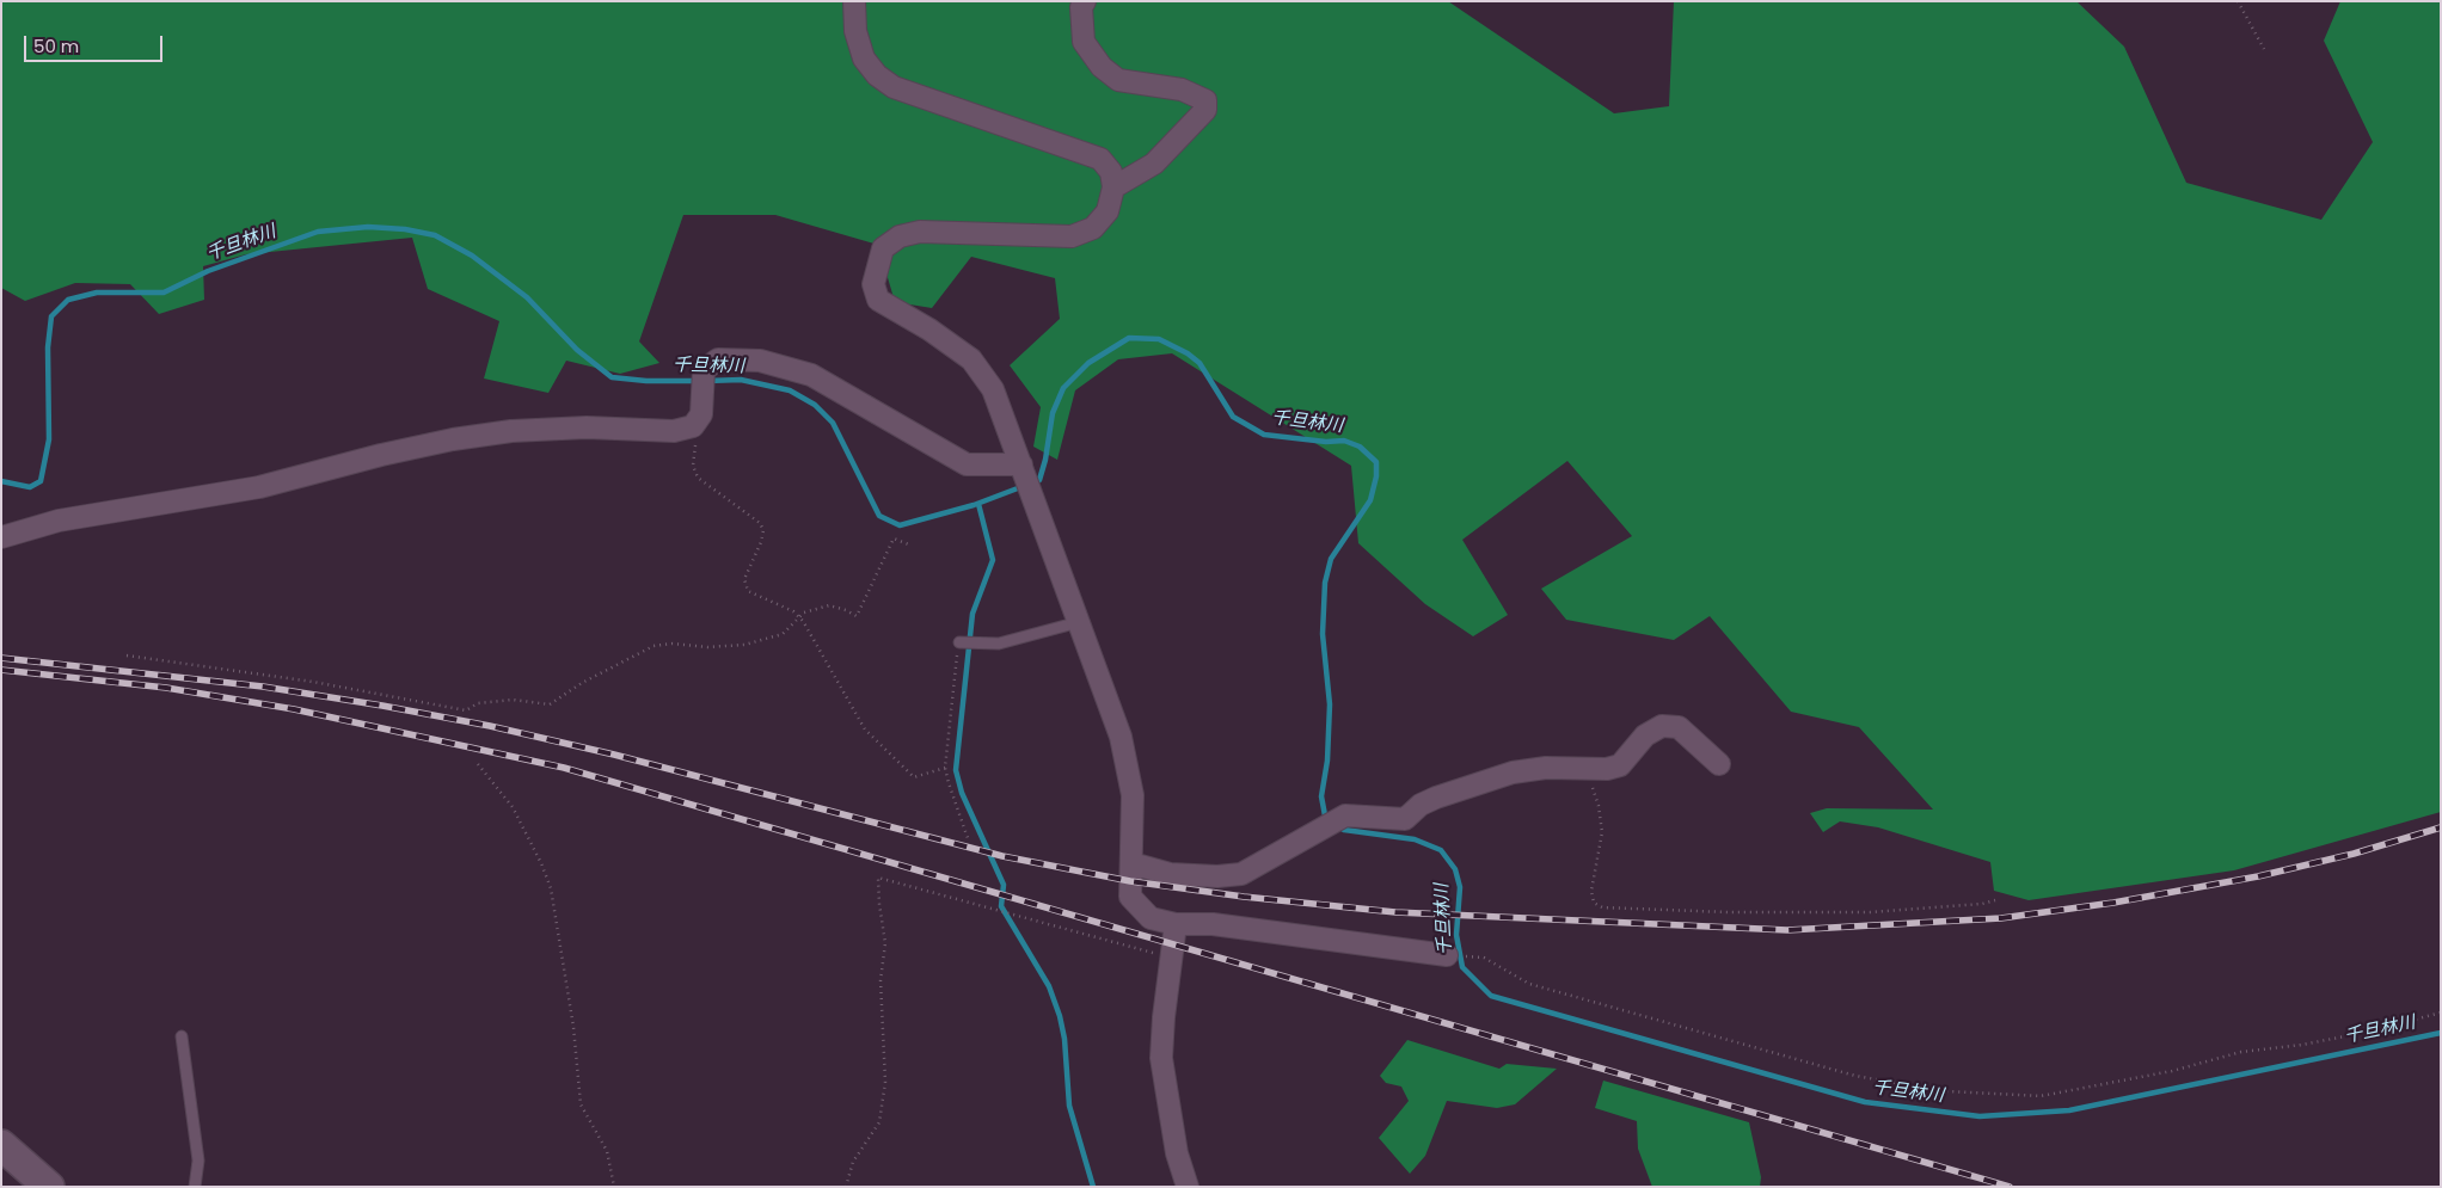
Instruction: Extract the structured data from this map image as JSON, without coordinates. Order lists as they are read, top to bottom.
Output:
{
  "water": ["千旦林川"],
  "scale_bar": "50 m"
}
